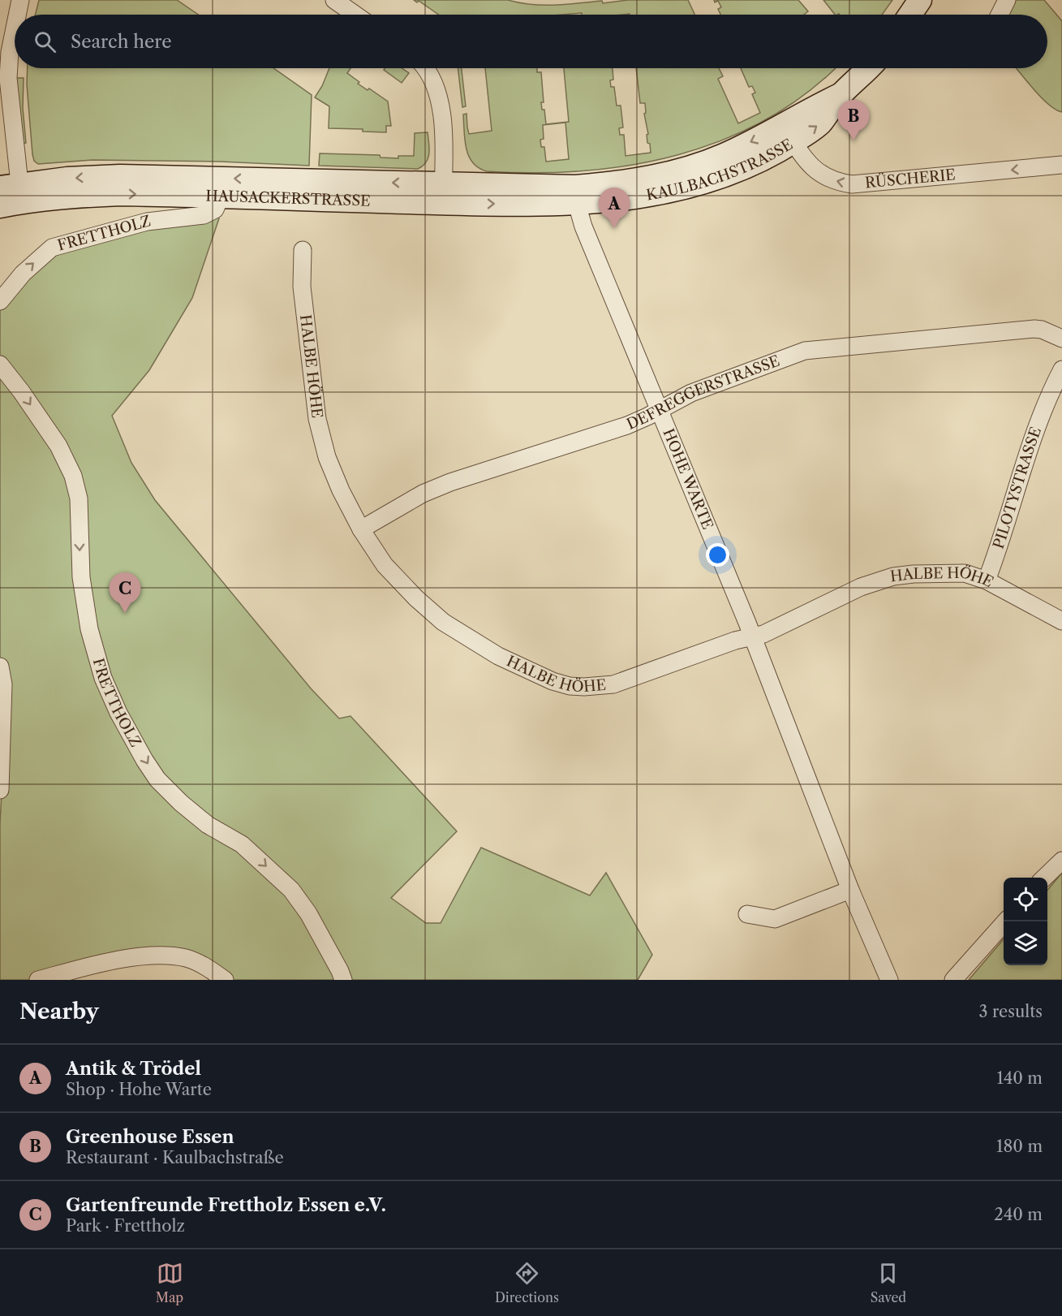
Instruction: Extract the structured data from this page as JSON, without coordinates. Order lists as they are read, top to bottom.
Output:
{
  "streets": {
    "main road": ["KAULBACHSTRASSE", "HAUSACKERSTRASSE"],
    "street": [
      "RÜSCHERIE",
      "FRETTHOLZ",
      "HALBE HÖHE",
      "DEFREGGERSTRASSE",
      "HOHE WARTE",
      "PILOTYSTRASSE"
    ]
  },
  "crossings": [
    ["KAULBACHSTRASSE", "RÜSCHERIE"],
    ["KAULBACHSTRASSE", "HAUSACKERSTRASSE"],
    ["KAULBACHSTRASSE", "HOHE WARTE"],
    ["HAUSACKERSTRASSE", "FRETTHOLZ"],
    ["HAUSACKERSTRASSE", "HOHE WARTE"],
    ["HALBE HÖHE", "DEFREGGERSTRASSE"],
    ["HALBE HÖHE", "HOHE WARTE"],
    ["HALBE HÖHE", "PILOTYSTRASSE"],
    ["DEFREGGERSTRASSE", "HOHE WARTE"]
  ],
  "one_way": ["RÜSCHERIE"],
  "page": {
    "search": "Search here",
    "pins": ["B", "A", "C"],
    "heading": ["Nearby", "3 results"],
    "list": [
      {
        "mark": "A",
        "name": "Antik & Trödel",
        "note": "Shop · Hohe Warte",
        "value": "140 m"
      },
      {
        "mark": "B",
        "name": "Greenhouse Essen",
        "note": "Restaurant · Kaulbachstraße",
        "value": "180 m"
      },
      {
        "mark": "C",
        "name": "Gartenfreunde Frettholz Essen e.V.",
        "note": "Park · Frettholz",
        "value": "240 m"
      }
    ],
    "nav": ["Map", "Directions", "Saved"]
  }
}
